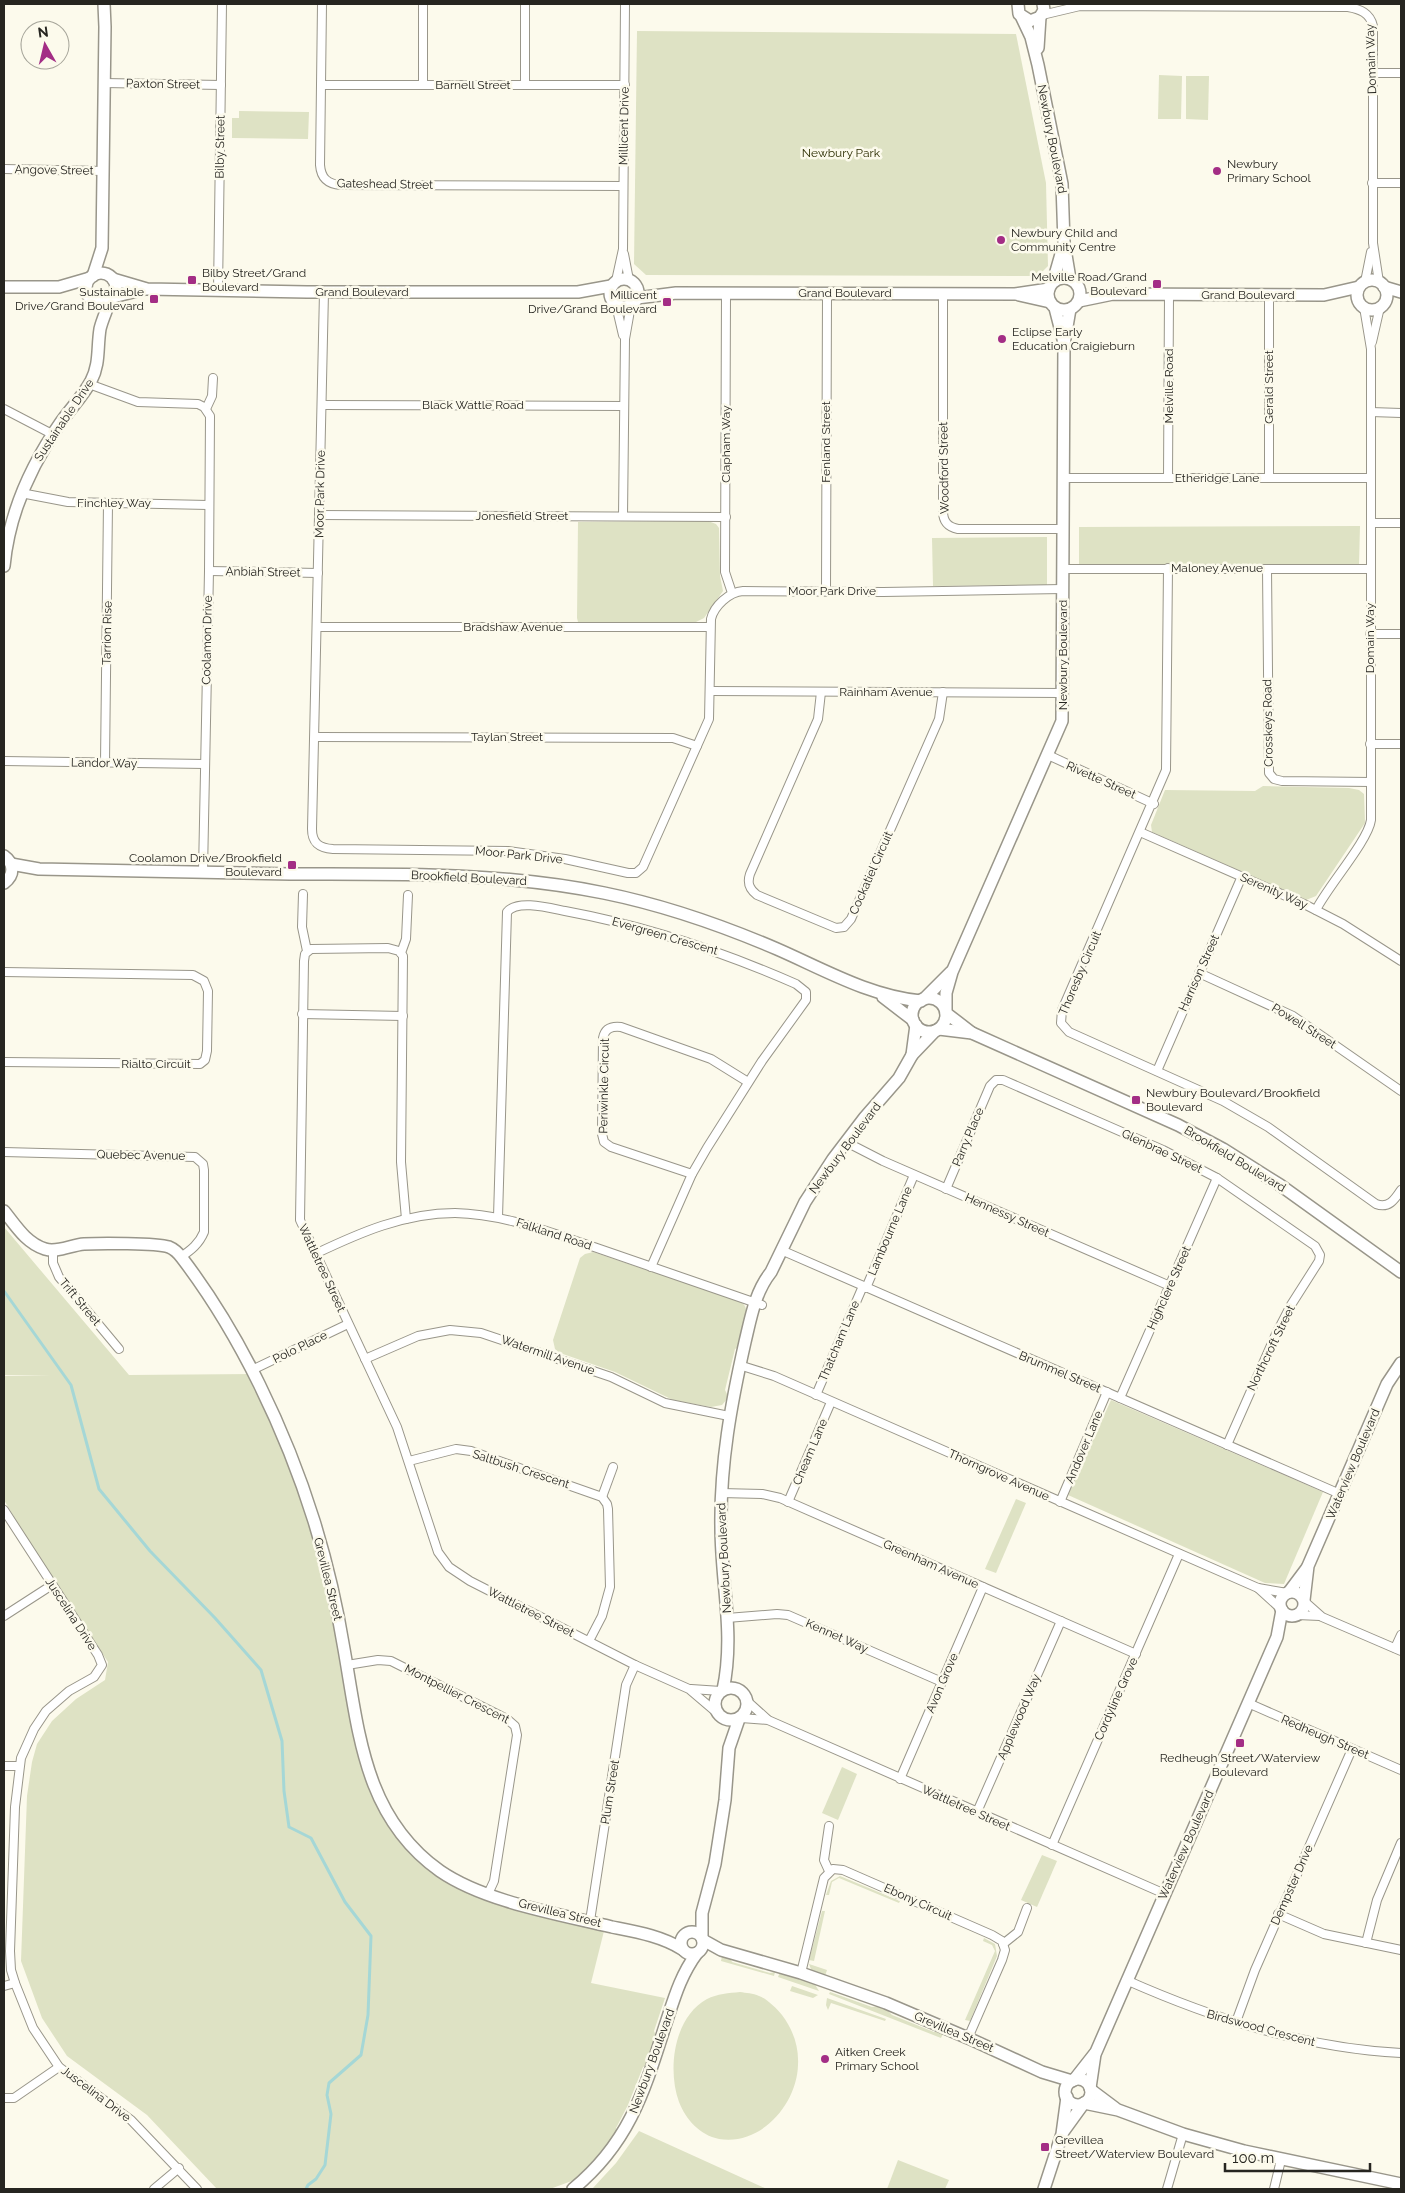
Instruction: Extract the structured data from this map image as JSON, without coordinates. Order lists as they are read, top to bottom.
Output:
{
  "streets": {
    "street": [
      "Domain Way",
      "Paxton Street",
      "Barnell Street",
      "Millicent Drive",
      "Newbury Boulevard",
      "Bilby Street",
      "Angove Street",
      "Gateshead Street",
      "Grand Boulevard",
      "Melville Road",
      "Gerald Street",
      "Black Wattle Road",
      "Sustainable Drive",
      "Fenland Street",
      "Clapham Way",
      "Woodford Street",
      "Etheridge Lane",
      "Moor Park Drive",
      "Finchley Way",
      "Jonesfield Street",
      "Maloney Avenue",
      "Anbiah Street",
      "Bradshaw Avenue",
      "Tarrion Rise",
      "Coolamon Drive",
      "Rainham Avenue",
      "Crosskeys Road",
      "Taylan Street",
      "Landor Way",
      "Rivette Street",
      "Cockatiel Circuit",
      "Brookfield Boulevard",
      "Serenity Way",
      "Evergreen Crescent",
      "Thoresby Circuit",
      "Harrison Street",
      "Powell Street",
      "Rialto Circuit",
      "Periwinkle Circuit",
      "Parry Place",
      "Glenbrae Street",
      "Quebec Avenue",
      "Hennessy Street",
      "Lambourne Lane",
      "Falkland Road",
      "Wattletree Street",
      "Highclere Street",
      "Trift Street",
      "Thatcham Lane",
      "Polo Place",
      "Northcroft Street",
      "Watermill Avenue",
      "Brummel Street",
      "Andover Lane",
      "Cheam Lane",
      "Waterview Boulevard",
      "Saltbush Crescent",
      "Thorngrove Avenue",
      "Greenham Avenue",
      "Grevillea Street",
      "Juscelina Drive",
      "Kennet Way",
      "Avon Grove",
      "Montpellier Crescent",
      "Cordyline Grove",
      "Applewood Way",
      "Redheugh Street",
      "Plum Street",
      "Dempster Drive",
      "Ebony Circuit",
      "Birdswood Crescent"
    ]
  },
  "crossings": [
    ["Domain Way", "Newbury Boulevard"],
    ["Domain Way", "Grand Boulevard"],
    ["Domain Way", "Etheridge Lane"],
    ["Domain Way", "Maloney Avenue"],
    ["Domain Way", "Crosskeys Road"],
    ["Domain Way", "Serenity Way"],
    ["Paxton Street", "Bilby Street"],
    ["Barnell Street", "Millicent Drive"],
    ["Barnell Street", "Gateshead Street"],
    ["Millicent Drive", "Gateshead Street"],
    ["Millicent Drive", "Grand Boulevard"],
    ["Millicent Drive", "Black Wattle Road"],
    ["Millicent Drive", "Jonesfield Street"],
    ["Newbury Boulevard", "Grand Boulevard"],
    ["Newbury Boulevard", "Woodford Street"],
    ["Newbury Boulevard", "Etheridge Lane"],
    ["Newbury Boulevard", "Moor Park Drive"],
    ["Newbury Boulevard", "Maloney Avenue"],
    ["Newbury Boulevard", "Rainham Avenue"],
    ["Newbury Boulevard", "Rivette Street"],
    ["Newbury Boulevard", "Brookfield Boulevard"],
    ["Newbury Boulevard", "Hennessy Street"],
    ["Newbury Boulevard", "Falkland Road"],
    ["Newbury Boulevard", "Wattletree Street"],
    ["Newbury Boulevard", "Watermill Avenue"],
    ["Newbury Boulevard", "Brummel Street"],
    ["Newbury Boulevard", "Thorngrove Avenue"],
    ["Newbury Boulevard", "Greenham Avenue"],
    ["Newbury Boulevard", "Grevillea Street"],
    ["Newbury Boulevard", "Kennet Way"],
    ["Bilby Street", "Grand Boulevard"],
    ["Grand Boulevard", "Melville Road"],
    ["Grand Boulevard", "Gerald Street"],
    ["Grand Boulevard", "Sustainable Drive"],
    ["Grand Boulevard", "Fenland Street"],
    ["Grand Boulevard", "Clapham Way"],
    ["Grand Boulevard", "Woodford Street"],
    ["Grand Boulevard", "Moor Park Drive"],
    ["Melville Road", "Etheridge Lane"],
    ["Gerald Street", "Etheridge Lane"],
    ["Black Wattle Road", "Moor Park Drive"],
    ["Sustainable Drive", "Finchley Way"],
    ["Fenland Street", "Moor Park Drive"],
    ["Clapham Way", "Moor Park Drive"],
    ["Clapham Way", "Jonesfield Street"],
    ["Moor Park Drive", "Jonesfield Street"],
    ["Moor Park Drive", "Anbiah Street"],
    ["Moor Park Drive", "Bradshaw Avenue"],
    ["Moor Park Drive", "Rainham Avenue"],
    ["Moor Park Drive", "Taylan Street"],
    ["Finchley Way", "Tarrion Rise"],
    ["Finchley Way", "Coolamon Drive"],
    ["Maloney Avenue", "Crosskeys Road"],
    ["Maloney Avenue", "Thoresby Circuit"],
    ["Anbiah Street", "Coolamon Drive"],
    ["Tarrion Rise", "Landor Way"],
    ["Coolamon Drive", "Landor Way"],
    ["Coolamon Drive", "Brookfield Boulevard"],
    ["Rainham Avenue", "Cockatiel Circuit"],
    ["Rivette Street", "Thoresby Circuit"],
    ["Serenity Way", "Thoresby Circuit"],
    ["Serenity Way", "Harrison Street"],
    ["Evergreen Crescent", "Periwinkle Circuit"],
    ["Evergreen Crescent", "Falkland Road"],
    ["Thoresby Circuit", "Harrison Street"],
    ["Harrison Street", "Powell Street"],
    ["Parry Place", "Glenbrae Street"],
    ["Parry Place", "Hennessy Street"],
    ["Glenbrae Street", "Highclere Street"],
    ["Glenbrae Street", "Northcroft Street"],
    ["Quebec Avenue", "Grevillea Street"],
    ["Hennessy Street", "Lambourne Lane"],
    ["Hennessy Street", "Highclere Street"],
    ["Lambourne Lane", "Thatcham Lane"],
    ["Lambourne Lane", "Brummel Street"],
    ["Falkland Road", "Wattletree Street"],
    ["Wattletree Street", "Polo Place"],
    ["Wattletree Street", "Watermill Avenue"],
    ["Wattletree Street", "Waterview Boulevard"],
    ["Wattletree Street", "Saltbush Crescent"],
    ["Wattletree Street", "Avon Grove"],
    ["Wattletree Street", "Cordyline Grove"],
    ["Wattletree Street", "Applewood Way"],
    ["Wattletree Street", "Plum Street"],
    ["Highclere Street", "Brummel Street"],
    ["Thatcham Lane", "Brummel Street"],
    ["Thatcham Lane", "Thorngrove Avenue"],
    ["Polo Place", "Grevillea Street"],
    ["Northcroft Street", "Brummel Street"],
    ["Brummel Street", "Andover Lane"],
    ["Brummel Street", "Waterview Boulevard"],
    ["Andover Lane", "Thorngrove Avenue"],
    ["Cheam Lane", "Thorngrove Avenue"],
    ["Cheam Lane", "Greenham Avenue"],
    ["Waterview Boulevard", "Thorngrove Avenue"],
    ["Waterview Boulevard", "Grevillea Street"],
    ["Waterview Boulevard", "Redheugh Street"],
    ["Waterview Boulevard", "Birdswood Crescent"],
    ["Thorngrove Avenue", "Cordyline Grove"],
    ["Greenham Avenue", "Avon Grove"],
    ["Greenham Avenue", "Cordyline Grove"],
    ["Greenham Avenue", "Applewood Way"],
    ["Grevillea Street", "Montpellier Crescent"],
    ["Grevillea Street", "Plum Street"],
    ["Kennet Way", "Avon Grove"],
    ["Redheugh Street", "Dempster Drive"],
    ["Dempster Drive", "Birdswood Crescent"]
  ],
  "parks": ["Newbury Park"],
  "places": {
    "other": [
      "Newbury Primary School",
      "Newbury Child and Community Centre",
      "Eclipse Early Education Craigieburn",
      "Aitken Creek Primary School"
    ],
    "transit": [
      "Bilby Street/Grand Boulevard",
      "Melville Road/Grand Boulevard",
      "Sustainable Drive/Grand Boulevard",
      "Millicent Drive/Grand Boulevard",
      "Coolamon Drive/Brookfield Boulevard",
      "Newbury Boulevard/Brookfield Boulevard",
      "Redheugh Street/Waterview Boulevard",
      "Grevillea Street/Waterview Boulevard"
    ]
  },
  "scale_bar": "100 m",
  "north": "top"
}
